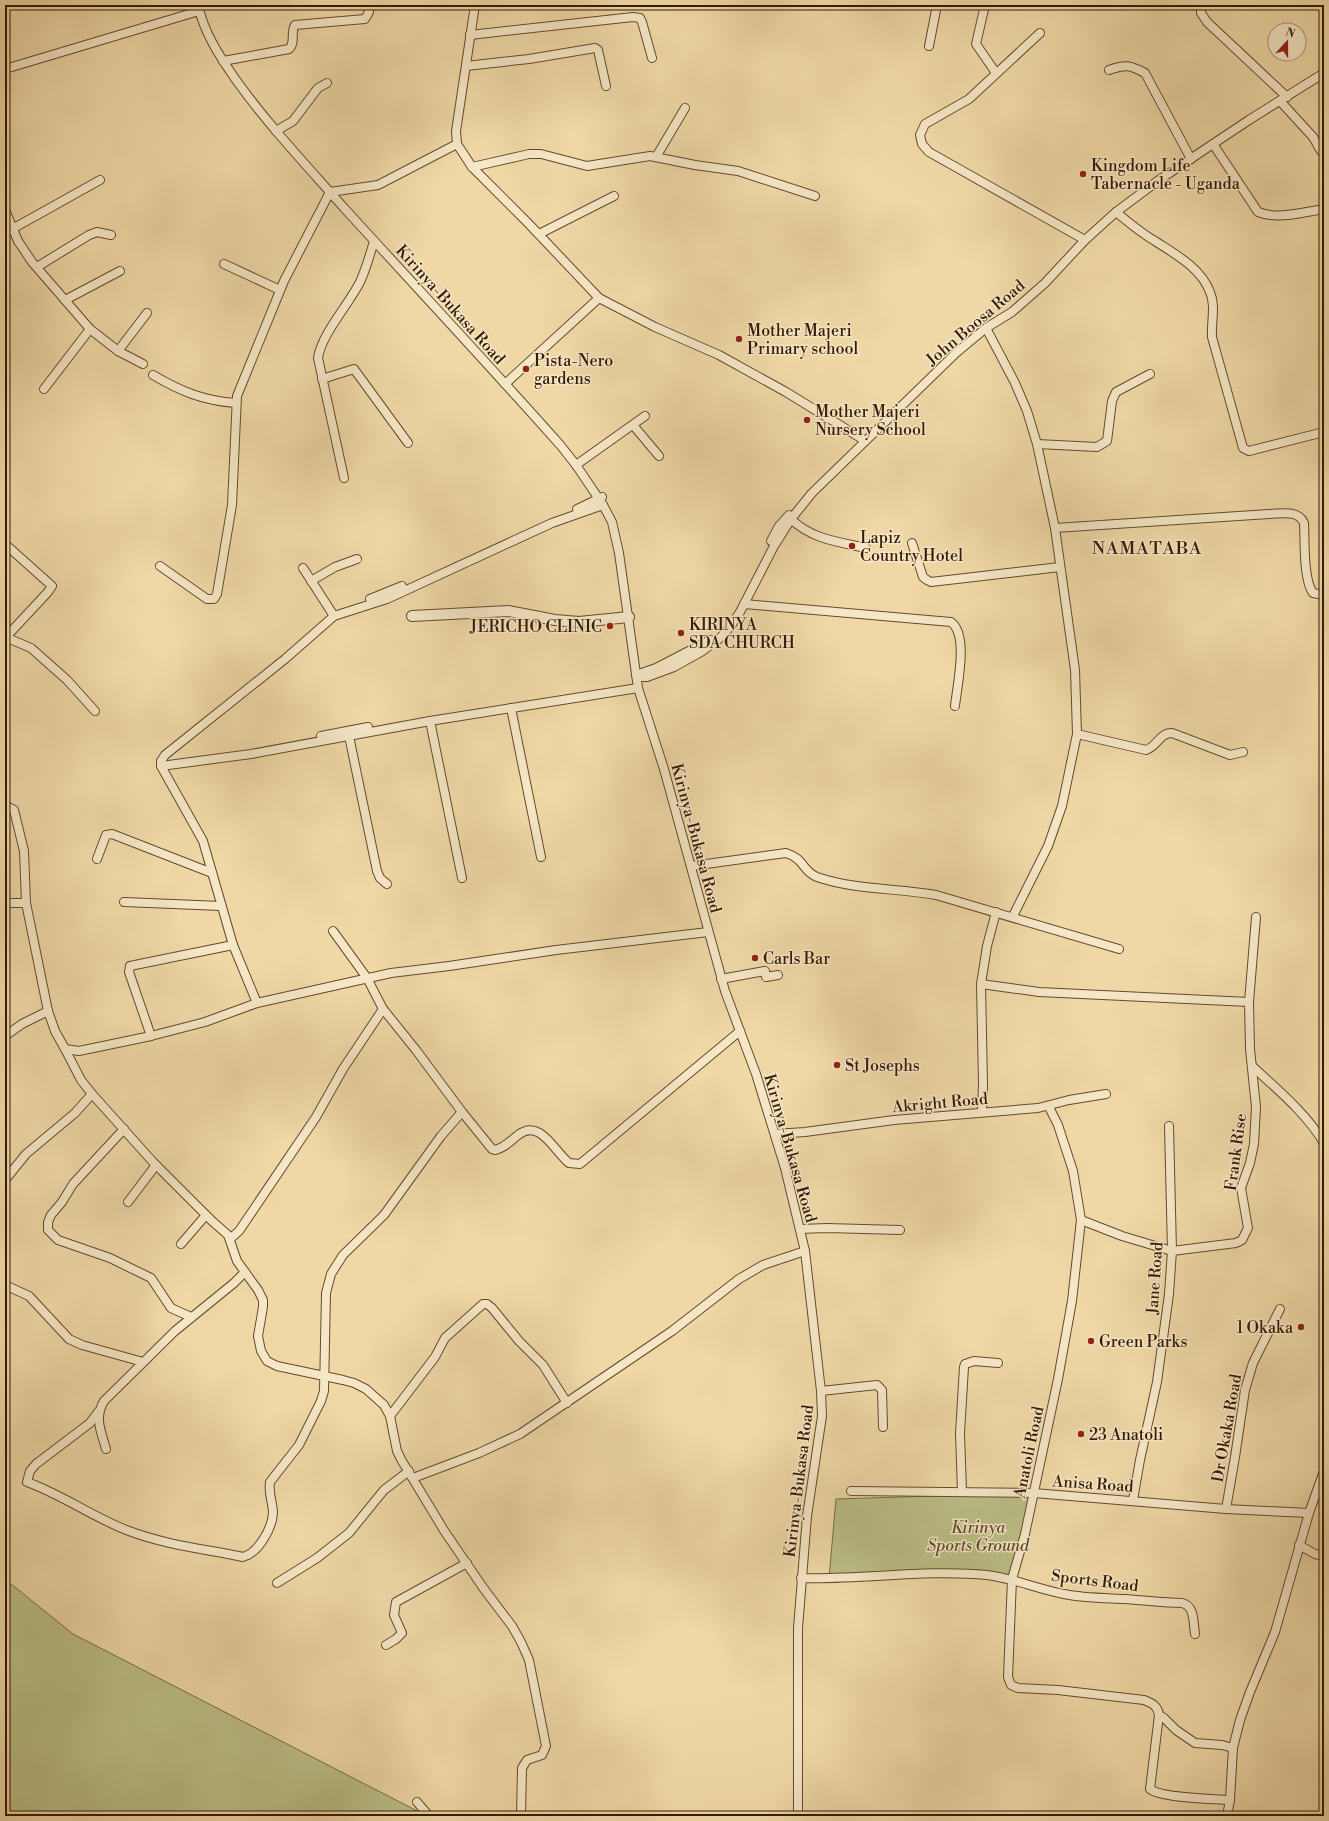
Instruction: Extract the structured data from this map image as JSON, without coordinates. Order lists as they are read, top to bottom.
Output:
{
  "streets": {
    "street": [
      "Kirinya-Bukasa Road",
      "John Boosa Road",
      "Akright Road",
      "Frank Rise",
      "Jane Road",
      "Dr Okaka Road",
      "Anatoli Road",
      "Anisa Road",
      "Sports Road"
    ]
  },
  "crossings": [
    ["Kirinya-Bukasa Road", "John Boosa Road"],
    ["Kirinya-Bukasa Road", "Akright Road"],
    ["Kirinya-Bukasa Road", "Sports Road"],
    ["Akright Road", "Anatoli Road"],
    ["Frank Rise", "Jane Road"],
    ["Frank Rise", "Anatoli Road"],
    ["Jane Road", "Anisa Road"],
    ["Dr Okaka Road", "Anisa Road"],
    ["Anatoli Road", "Anisa Road"],
    ["Anatoli Road", "Sports Road"]
  ],
  "districts": ["NAMATABA"],
  "parks": ["Kirinya Sports Ground"],
  "places": [
    "Kingdom Life Tabernacle - Uganda",
    "Mother Majeri Primary school",
    "Pista-Nero gardens",
    "Mother Majeri Nursery School",
    "Lapiz Country Hotel",
    "JERICHO CLINIC",
    "KIRINYA SDA CHURCH",
    "Carls Bar",
    "St Josephs",
    "1 Okaka",
    "Green Parks",
    "23 Anatoli"
  ],
  "north": "top"
}
